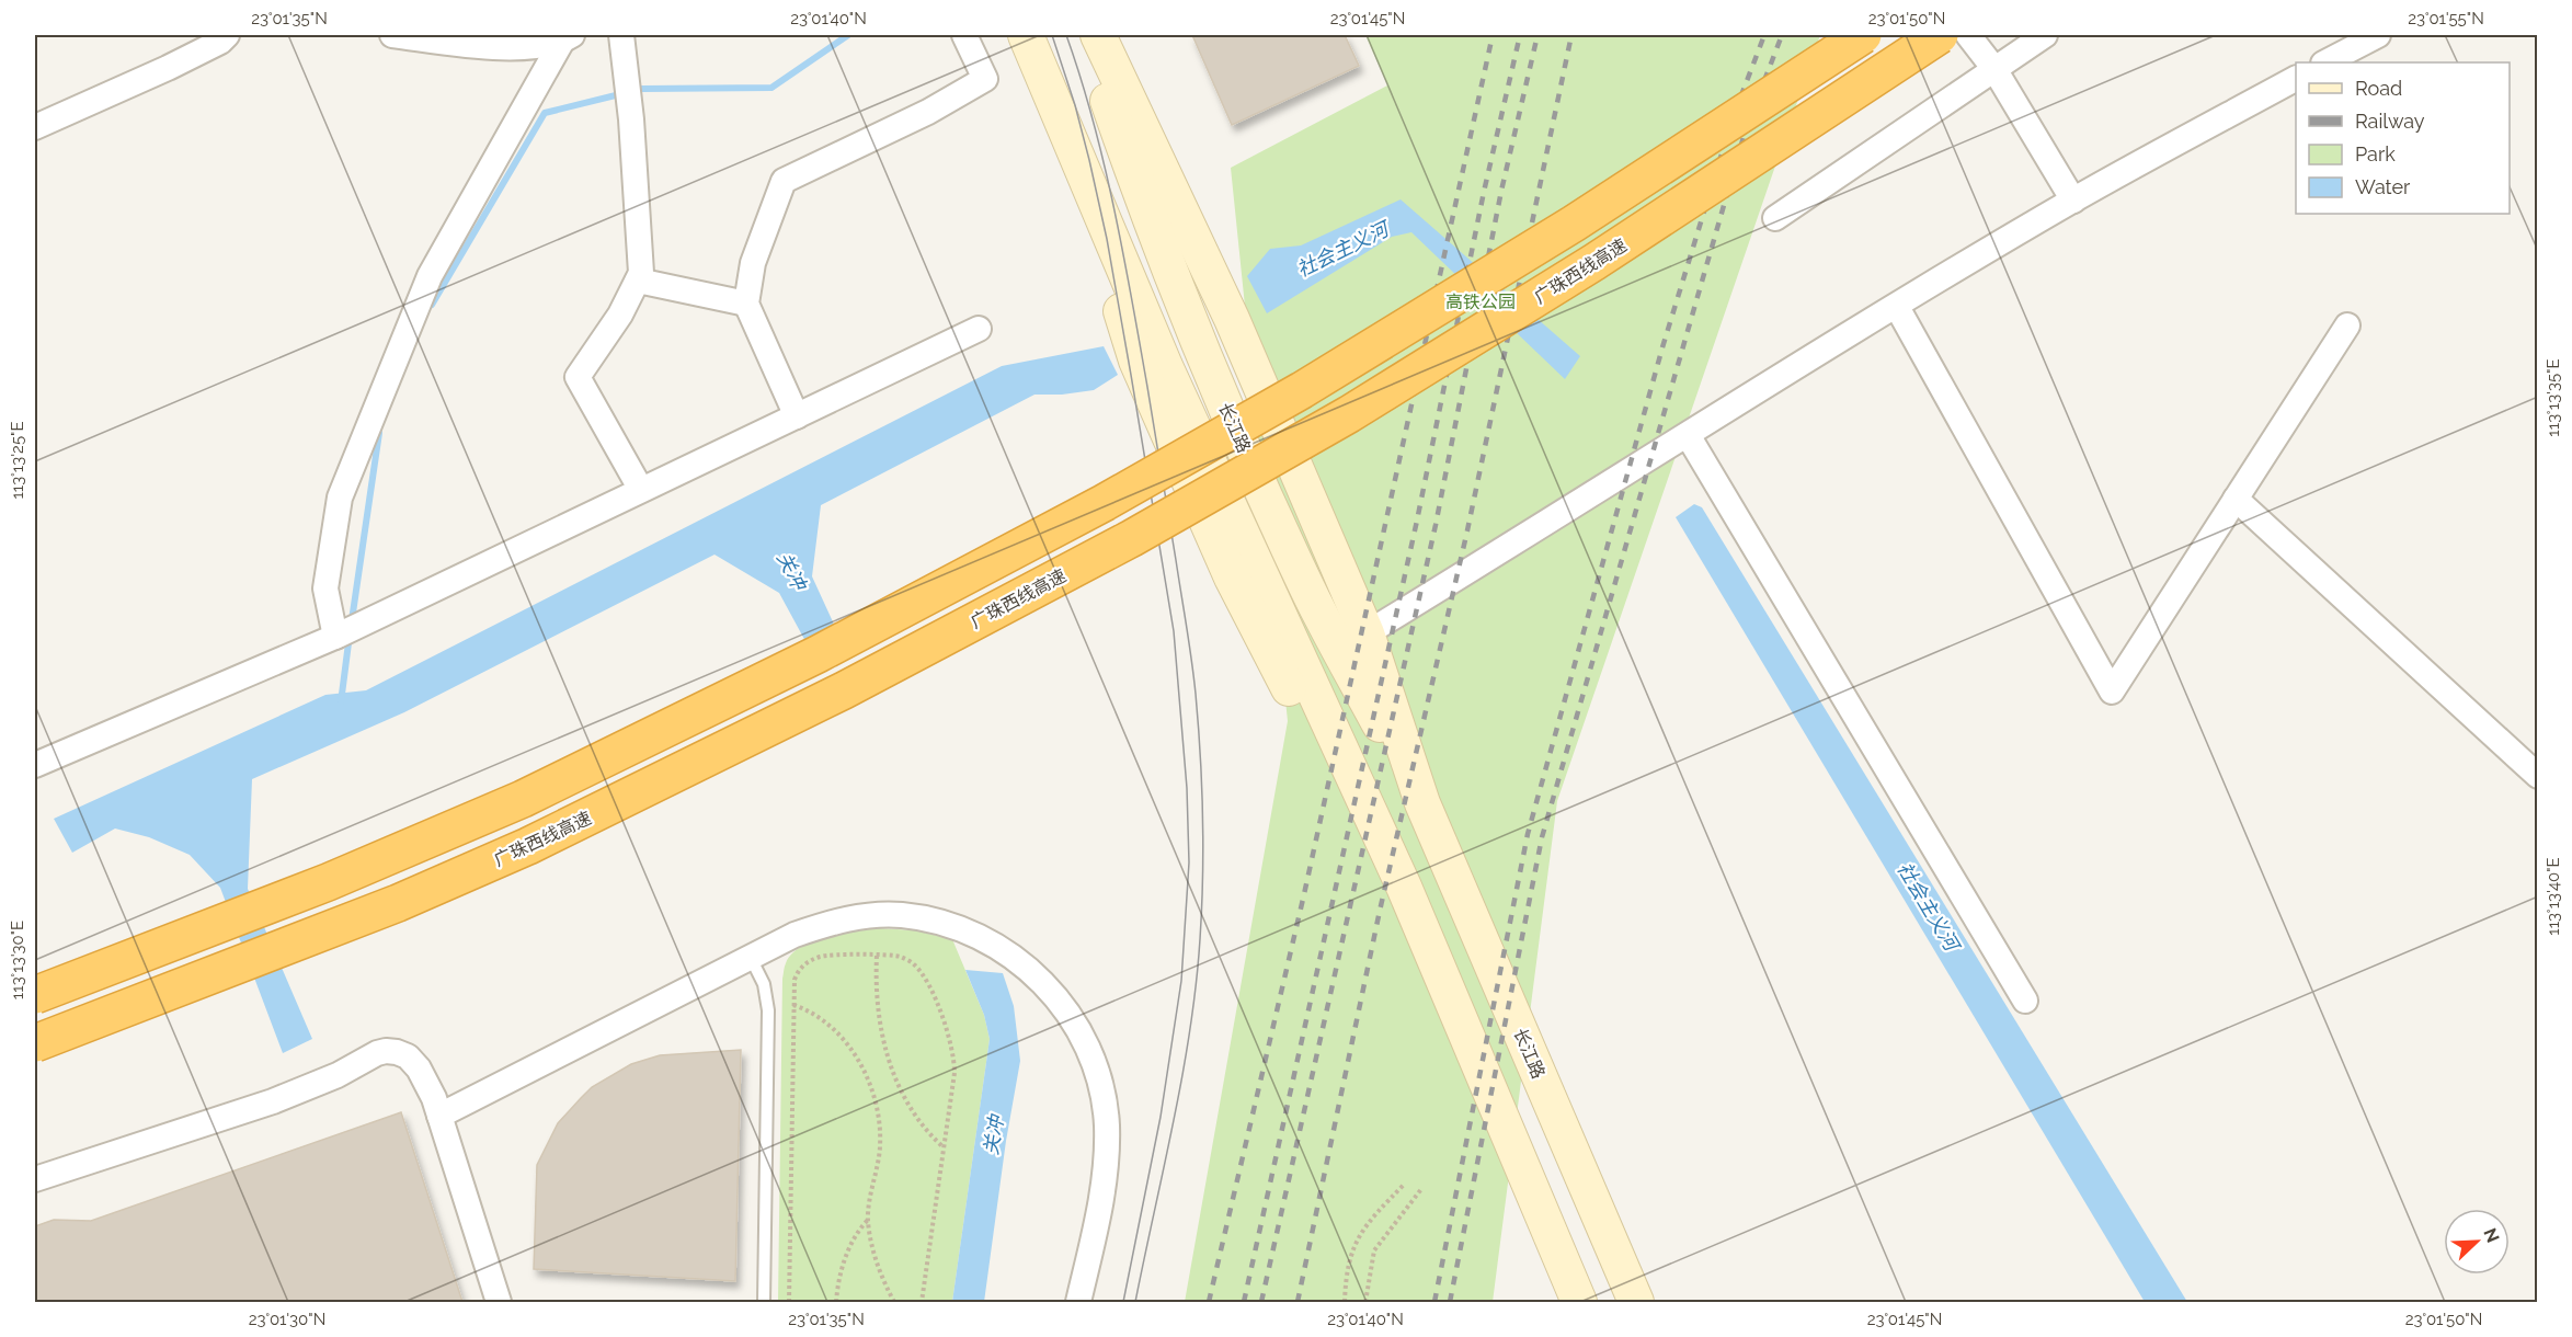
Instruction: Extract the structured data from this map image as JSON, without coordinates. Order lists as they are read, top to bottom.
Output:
{
  "streets": {
    "highway": ["广珠西线高速"],
    "main road": ["长江路"]
  },
  "water": ["社会主义河", "关冲"],
  "parks": ["高铁公园"],
  "legend": [
    "Road",
    "Railway",
    "Park",
    "Water"
  ],
  "north": "top right",
  "coordinates": [
    "23°01'35\"N",
    "23°01'40\"N",
    "23°01'45\"N",
    "23°01'50\"N",
    "23°01'55\"N",
    "113°13'35\"E",
    "113°13'25\"E",
    "113°13'40\"E",
    "113°13'30\"E",
    "23°01'30\"N"
  ]
}
